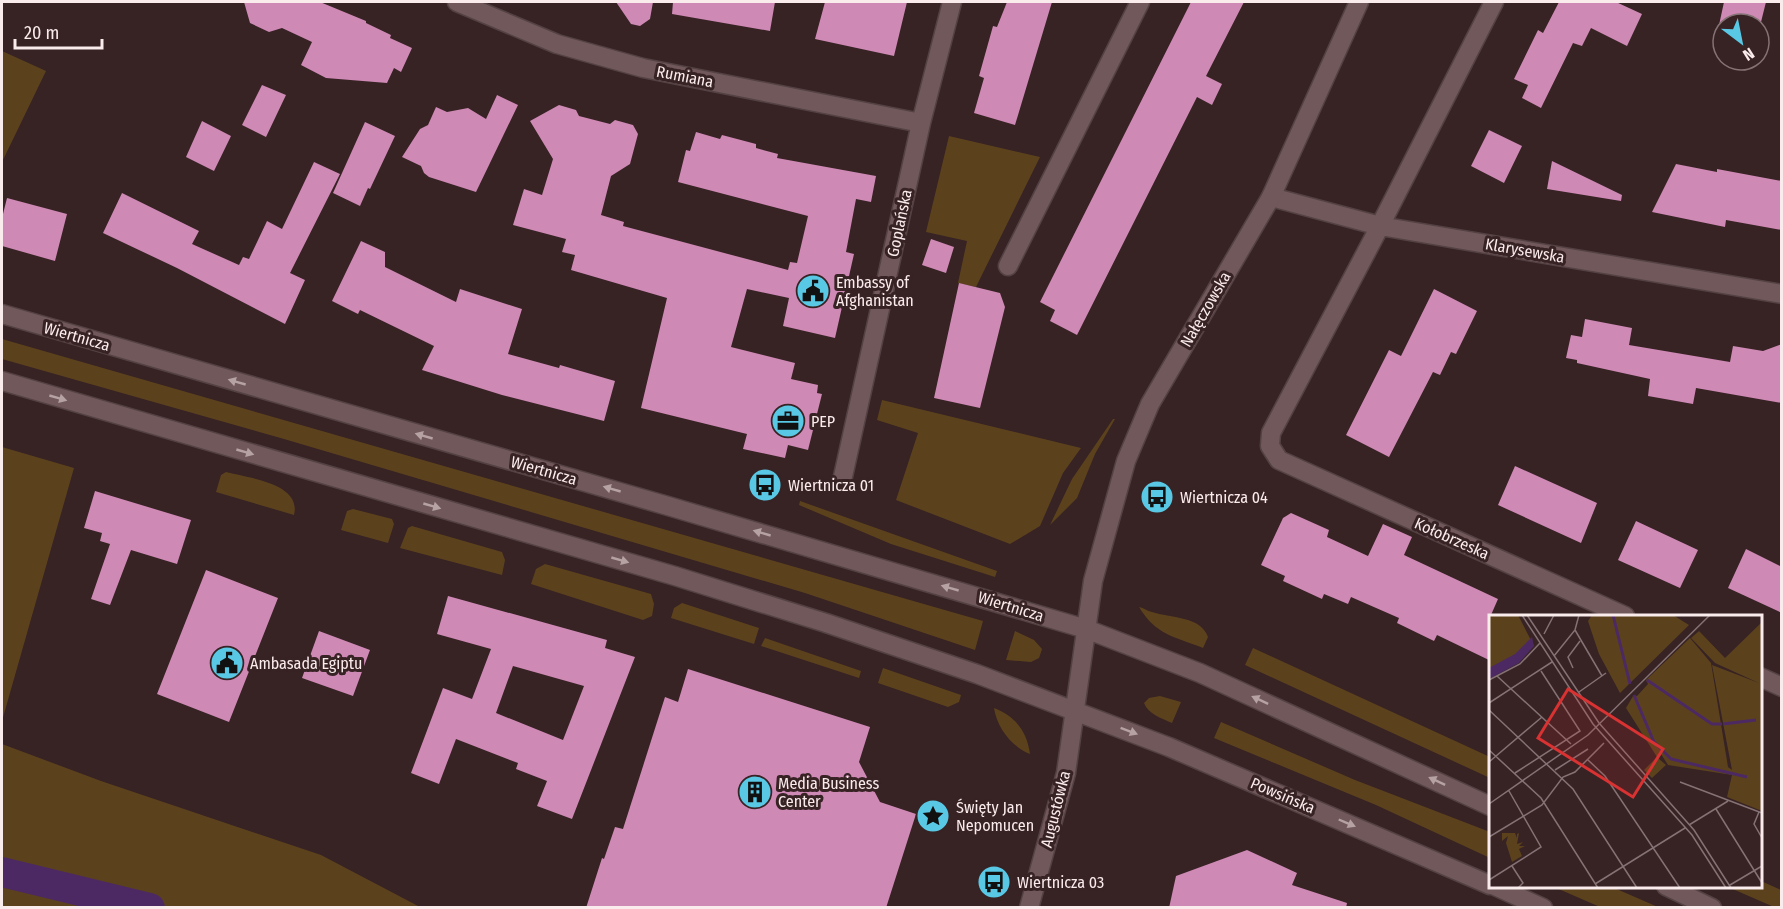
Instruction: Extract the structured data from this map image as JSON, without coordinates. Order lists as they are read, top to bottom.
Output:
{
  "streets": {
    "street": [
      "Rumiana",
      "Goplańska",
      "Klarysewska",
      "Nałęczowska",
      "Wiertnicza",
      "Kołobrzeska",
      "Powsińska",
      "Augustówka"
    ]
  },
  "crossings": [
    ["Rumiana", "Goplańska"],
    ["Klarysewska", "Nałęczowska"],
    ["Klarysewska", "Kołobrzeska"],
    ["Nałęczowska", "Wiertnicza"],
    ["Nałęczowska", "Powsińska"],
    ["Nałęczowska", "Augustówka"],
    ["Powsińska", "Augustówka"]
  ],
  "places": {
    "public building": ["Embassy of Afghanistan", "Ambasada Egiptu"],
    "office": ["PEP"],
    "bus stop": ["Wiertnicza 01", "Wiertnicza 04", "Wiertnicza 03"],
    "building": ["Media Business Center"],
    "place": ["Święty Jan Nepomucen"]
  },
  "scale_bar": "20 m",
  "north": "bottom right"
}
